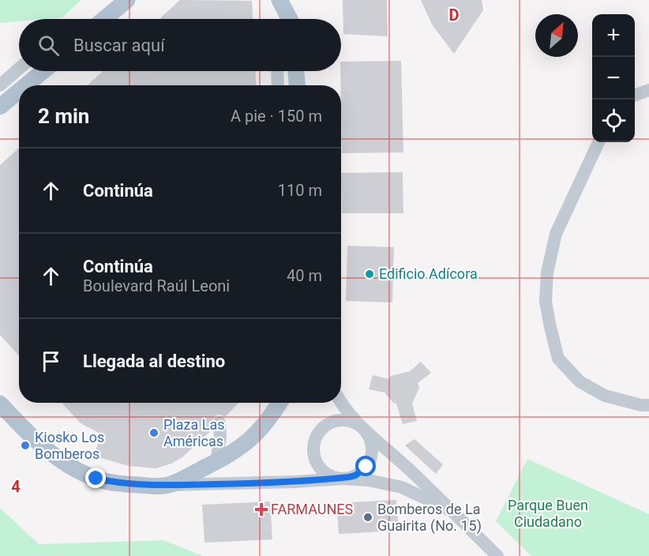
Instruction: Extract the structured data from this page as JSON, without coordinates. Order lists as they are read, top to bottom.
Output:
{
  "parks": ["Parque Buen Ciudadano"],
  "places": {
    "other": [
      "Edificio Adícora",
      "Plaza Las Américas",
      "Kiosko Los Bomberos",
      "Bomberos de La Guairita (No. 15)"
    ],
    "health": ["FARMAUNES"]
  },
  "north": "top right",
  "page": {
    "map_buttons": ["+", "−"],
    "search": "Buscar aquí",
    "heading": ["2 min", "A pie · 150 m"],
    "list": [
      ["Continúa", "110 m"],
      ["Continúa", "Boulevard Raúl Leoni", "40 m"],
      "Llegada al destino"
    ]
  },
  "grid": {
    "columns": ["D"],
    "rows": ["4"]
  }
}
